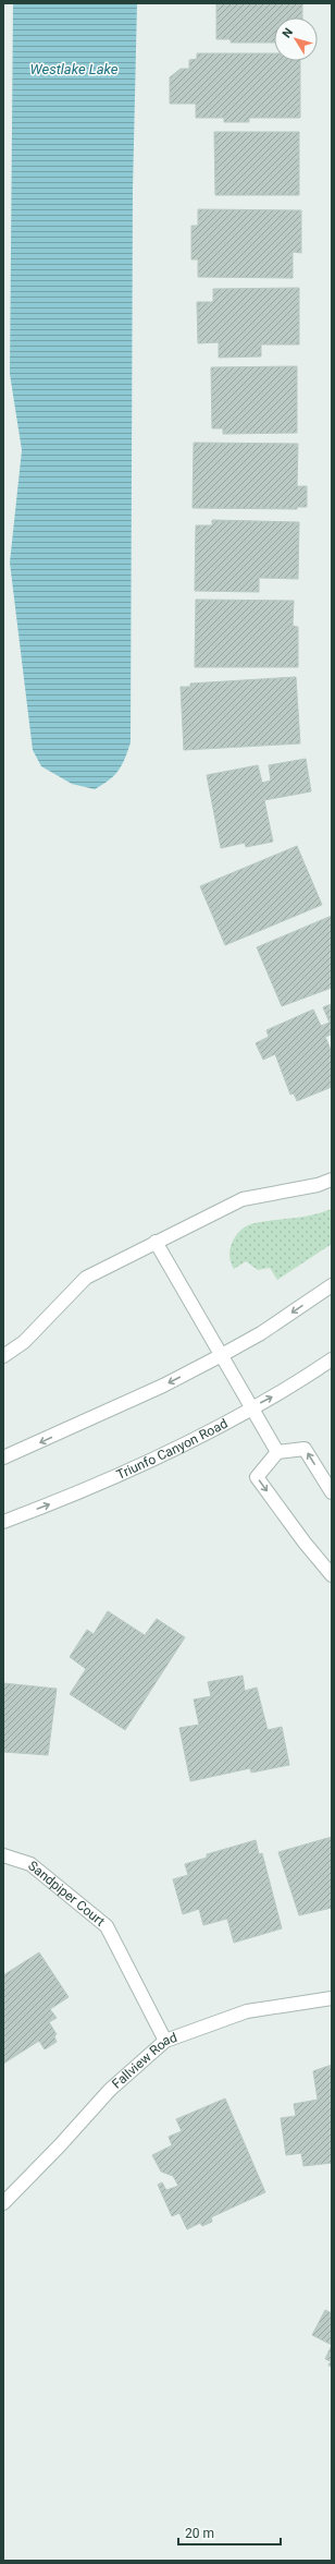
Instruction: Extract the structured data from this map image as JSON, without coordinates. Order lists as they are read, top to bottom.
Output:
{
  "streets": {
    "street": ["Triunfo Canyon Road", "Sandpiper Court", "Fallview Road"]
  },
  "crossings": [
    ["Sandpiper Court", "Fallview Road"]
  ],
  "water": ["Westlake Lake"],
  "scale_bar": "20 m",
  "north": "top left"
}
